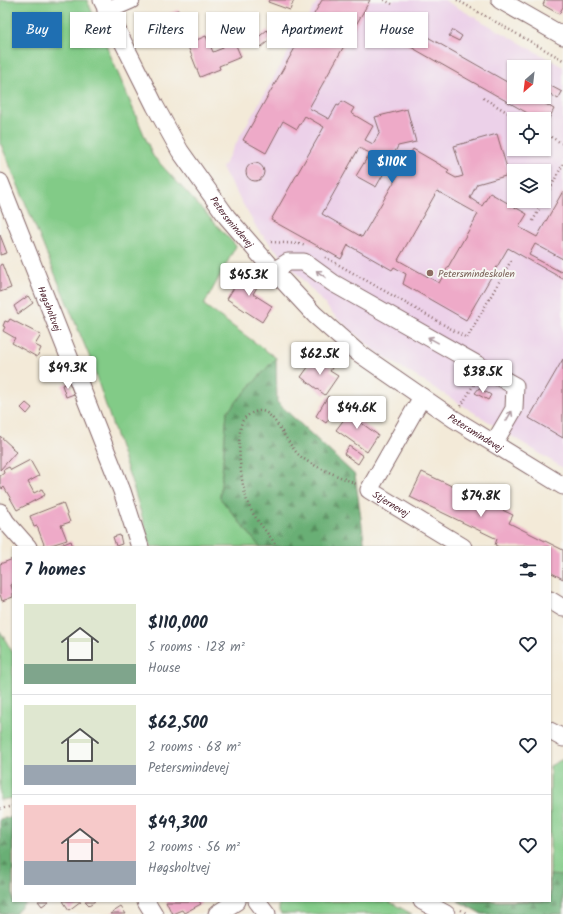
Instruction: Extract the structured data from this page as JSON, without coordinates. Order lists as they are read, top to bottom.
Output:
{
  "streets": {
    "street": ["Petersmindevej", "Høgsholtvej", "Stjernevej"]
  },
  "crossings": [
    ["Petersmindevej", "Stjernevej"]
  ],
  "places": ["Petersmindeskolen"],
  "north": "bottom left",
  "page": {
    "chip": [
      "Buy",
      "Rent",
      "Filters",
      "New",
      "Apartment",
      "House"
    ],
    "price": [
      "$110K",
      "$45.3K",
      "$62.5K",
      "$49.3K",
      "$38.5K",
      "$44.6K",
      "$74.8K"
    ],
    "heading": "7 homes",
    "list": [
      {
        "name": "$110,000",
        "note": "5 rooms · 128 m² · House"
      },
      {
        "name": "$62,500",
        "note": "2 rooms · 68 m² · Petersmindevej"
      },
      {
        "name": "$49,300",
        "note": "2 rooms · 56 m² · Høgsholtvej"
      }
    ]
  }
}
